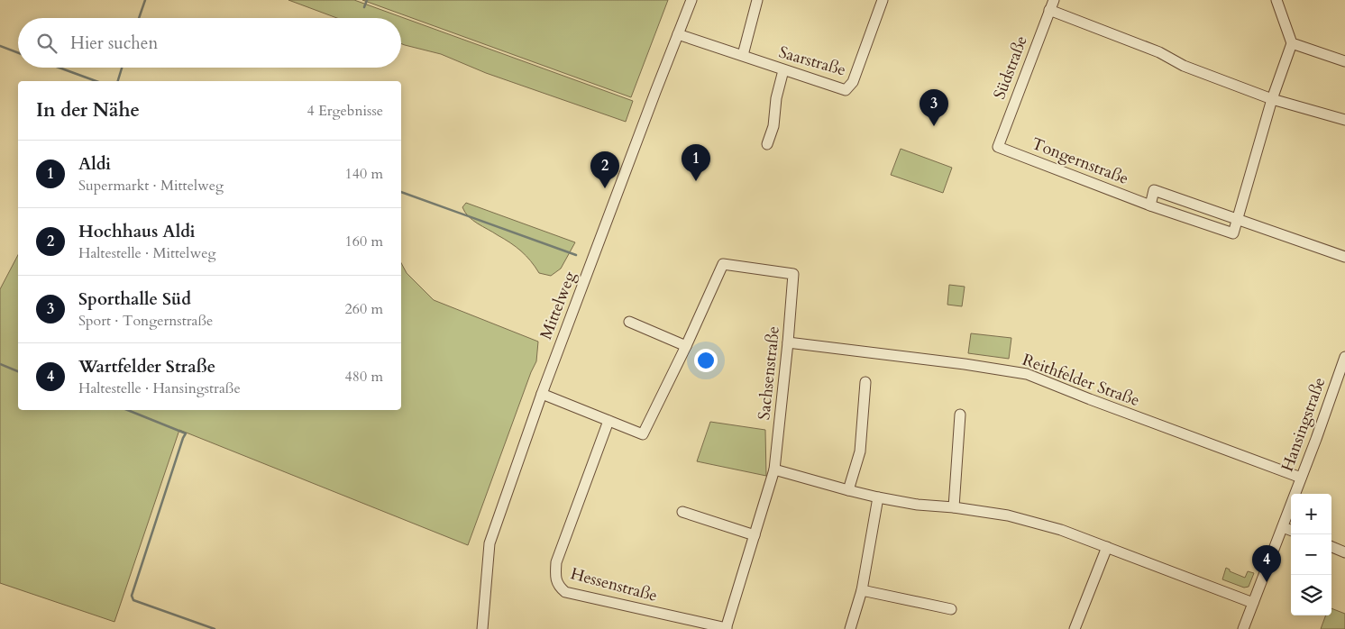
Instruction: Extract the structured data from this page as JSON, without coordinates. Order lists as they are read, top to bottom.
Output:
{
  "streets": {
    "street": [
      "Saarstraße",
      "Südstraße",
      "Tongernstraße",
      "Mittelweg",
      "Sachsenstraße",
      "Reithfelder Straße",
      "Hansingstraße",
      "Hessenstraße"
    ]
  },
  "crossings": [
    ["Saarstraße", "Mittelweg"],
    ["Südstraße", "Tongernstraße"],
    ["Mittelweg", "Sachsenstraße"],
    ["Sachsenstraße", "Reithfelder Straße"],
    ["Sachsenstraße", "Hessenstraße"],
    ["Reithfelder Straße", "Hansingstraße"]
  ],
  "page": {
    "search": "Hier suchen",
    "heading": ["In der Nähe", "4 Ergebnisse"],
    "pins": [
      "3",
      "1",
      "2",
      "4"
    ],
    "list": [
      {
        "mark": "1",
        "name": "Aldi",
        "note": "Supermarkt · Mittelweg",
        "value": "140 m"
      },
      {
        "mark": "2",
        "name": "Hochhaus Aldi",
        "note": "Haltestelle · Mittelweg",
        "value": "160 m"
      },
      {
        "mark": "3",
        "name": "Sporthalle Süd",
        "note": "Sport · Tongernstraße",
        "value": "260 m"
      },
      {
        "mark": "4",
        "name": "Wartfelder Straße",
        "note": "Haltestelle · Hansingstraße",
        "value": "480 m"
      }
    ],
    "map_buttons": ["+", "−"]
  }
}
